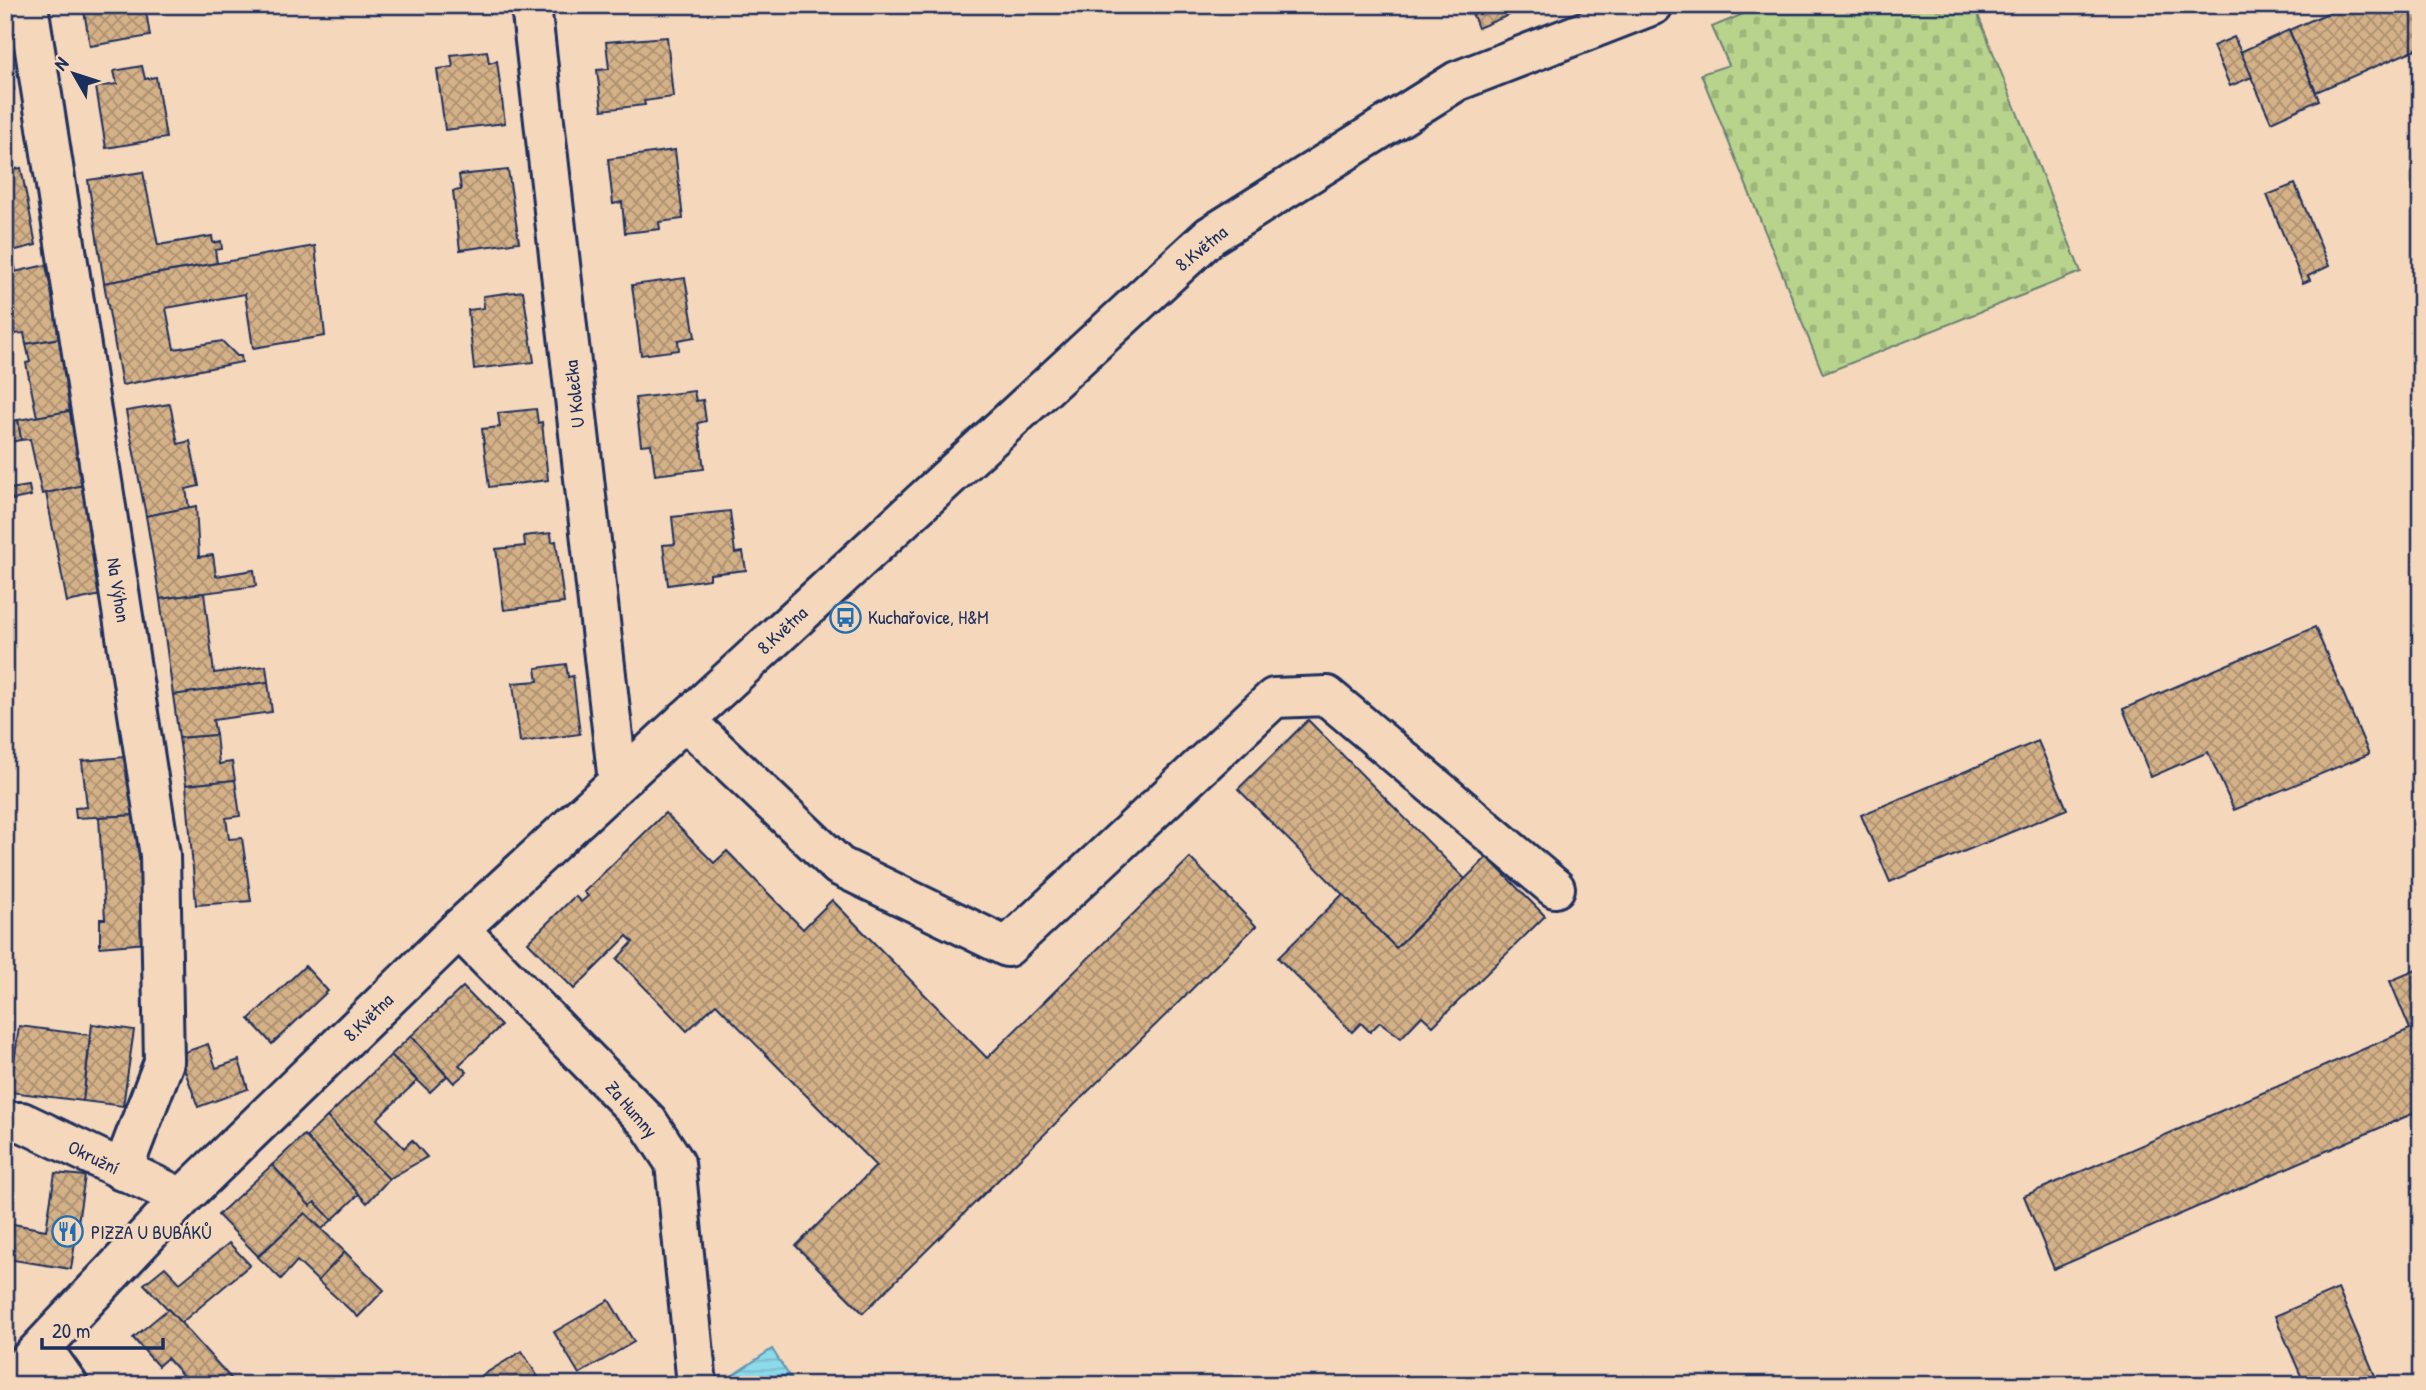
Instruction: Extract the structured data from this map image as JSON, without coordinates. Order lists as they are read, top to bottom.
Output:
{
  "streets": {
    "street": [
      "8.Května",
      "U Kolečka",
      "Na Výhon",
      "Za Humny",
      "Okružní"
    ]
  },
  "crossings": [
    ["8.Května", "U Kolečka"],
    ["8.Května", "Za Humny"],
    ["8.Května", "Okružní"],
    ["Na Výhon", "Okružní"]
  ],
  "places": {
    "bus stop": ["Kuchařovice, H&M"],
    "restaurant": ["PIZZA U BUBÁKŮ"]
  },
  "scale_bar": "20 m",
  "north": "top left"
}
